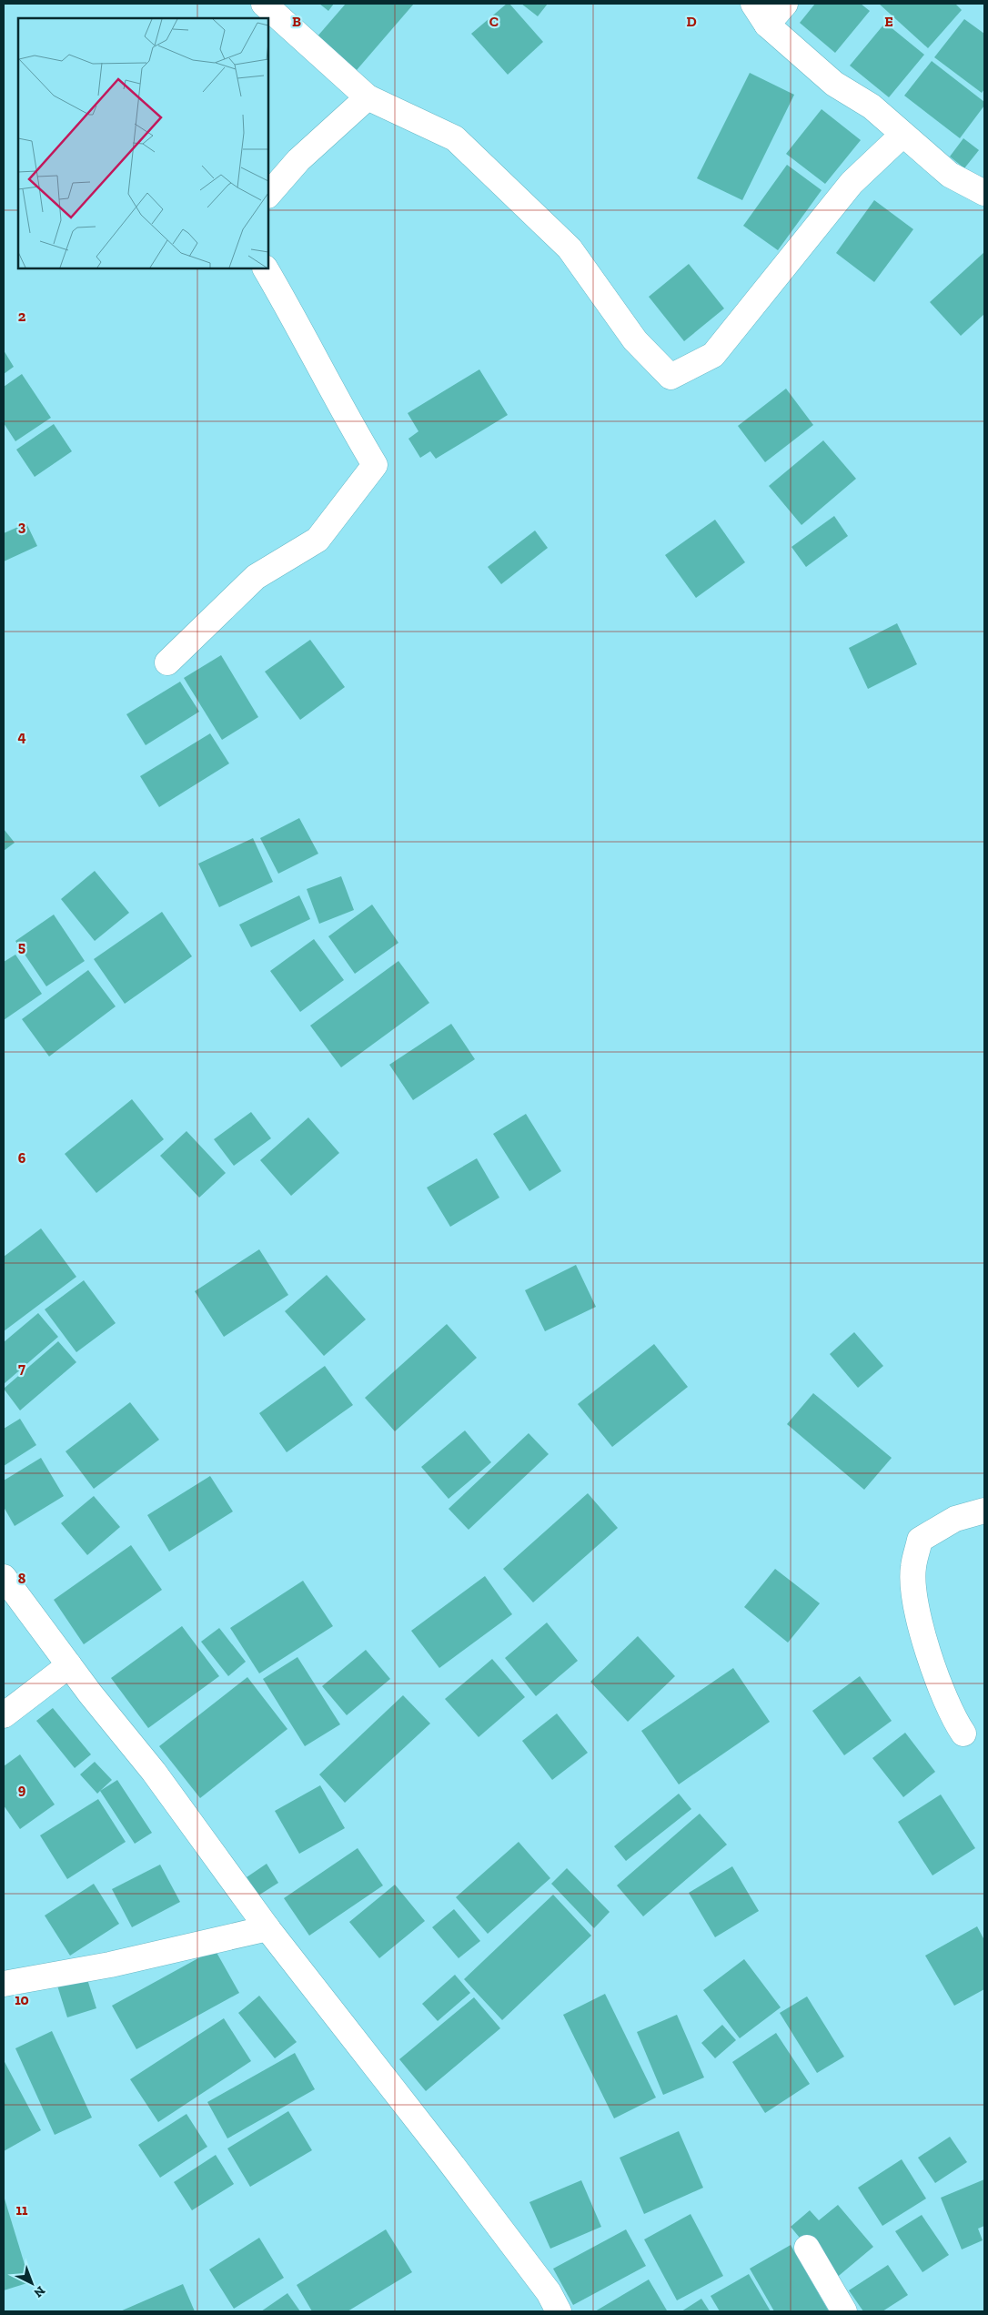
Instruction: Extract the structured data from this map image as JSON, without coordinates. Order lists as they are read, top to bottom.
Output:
{
  "north": "bottom right",
  "grid": {
    "columns": [
      "B",
      "C",
      "D",
      "E"
    ],
    "rows": [
      "2",
      "3",
      "4",
      "5",
      "6",
      "7",
      "8",
      "9",
      "10",
      "11"
    ]
  }
}
